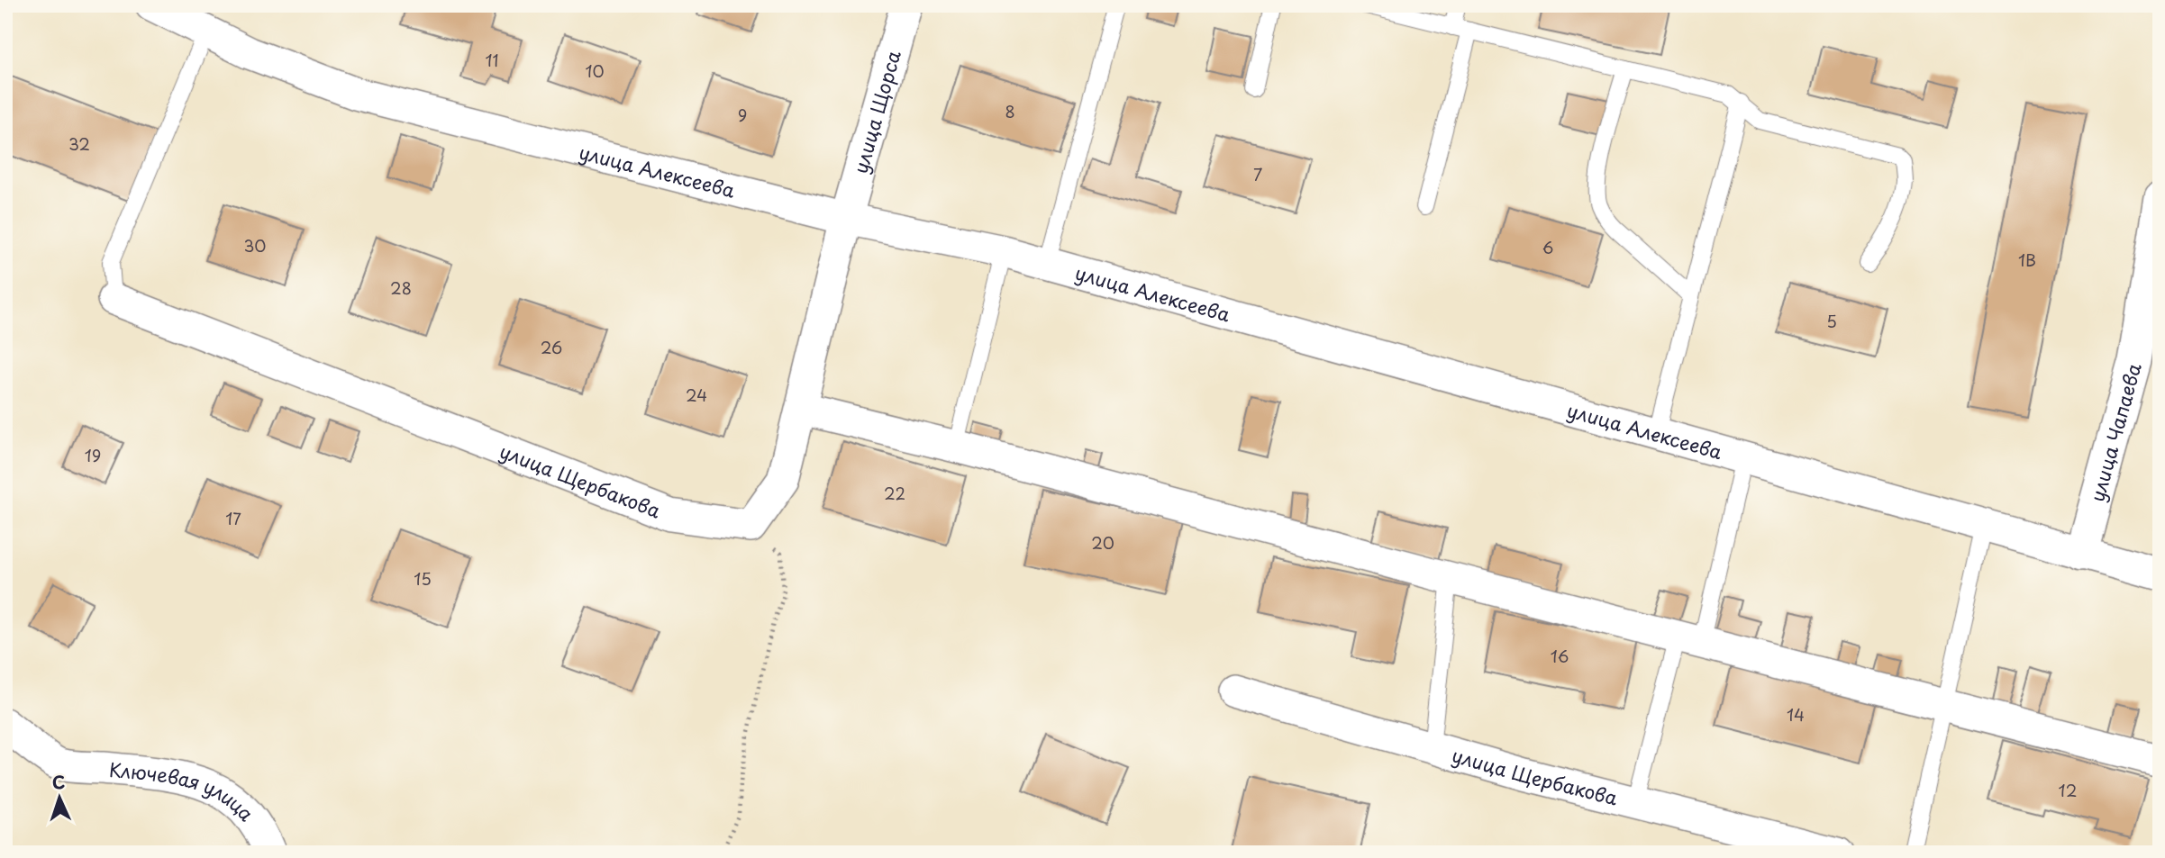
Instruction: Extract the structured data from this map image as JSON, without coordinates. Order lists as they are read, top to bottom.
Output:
{
  "streets": {
    "street": [
      "улица Щорса",
      "улица Алексеева",
      "улица Чапаева",
      "улица Щербакова",
      "Ключевая улица"
    ]
  },
  "crossings": [
    ["улица Щорса", "улица Алексеева"],
    ["улица Алексеева", "улица Чапаева"]
  ],
  "house_numbers": [
    "11",
    "10",
    "8",
    "9",
    "32",
    "7",
    "30",
    "6",
    "1В",
    "28",
    "5",
    "26",
    "24",
    "19",
    "22",
    "17",
    "20",
    "15",
    "16",
    "14",
    "12"
  ],
  "north": "top"
}
